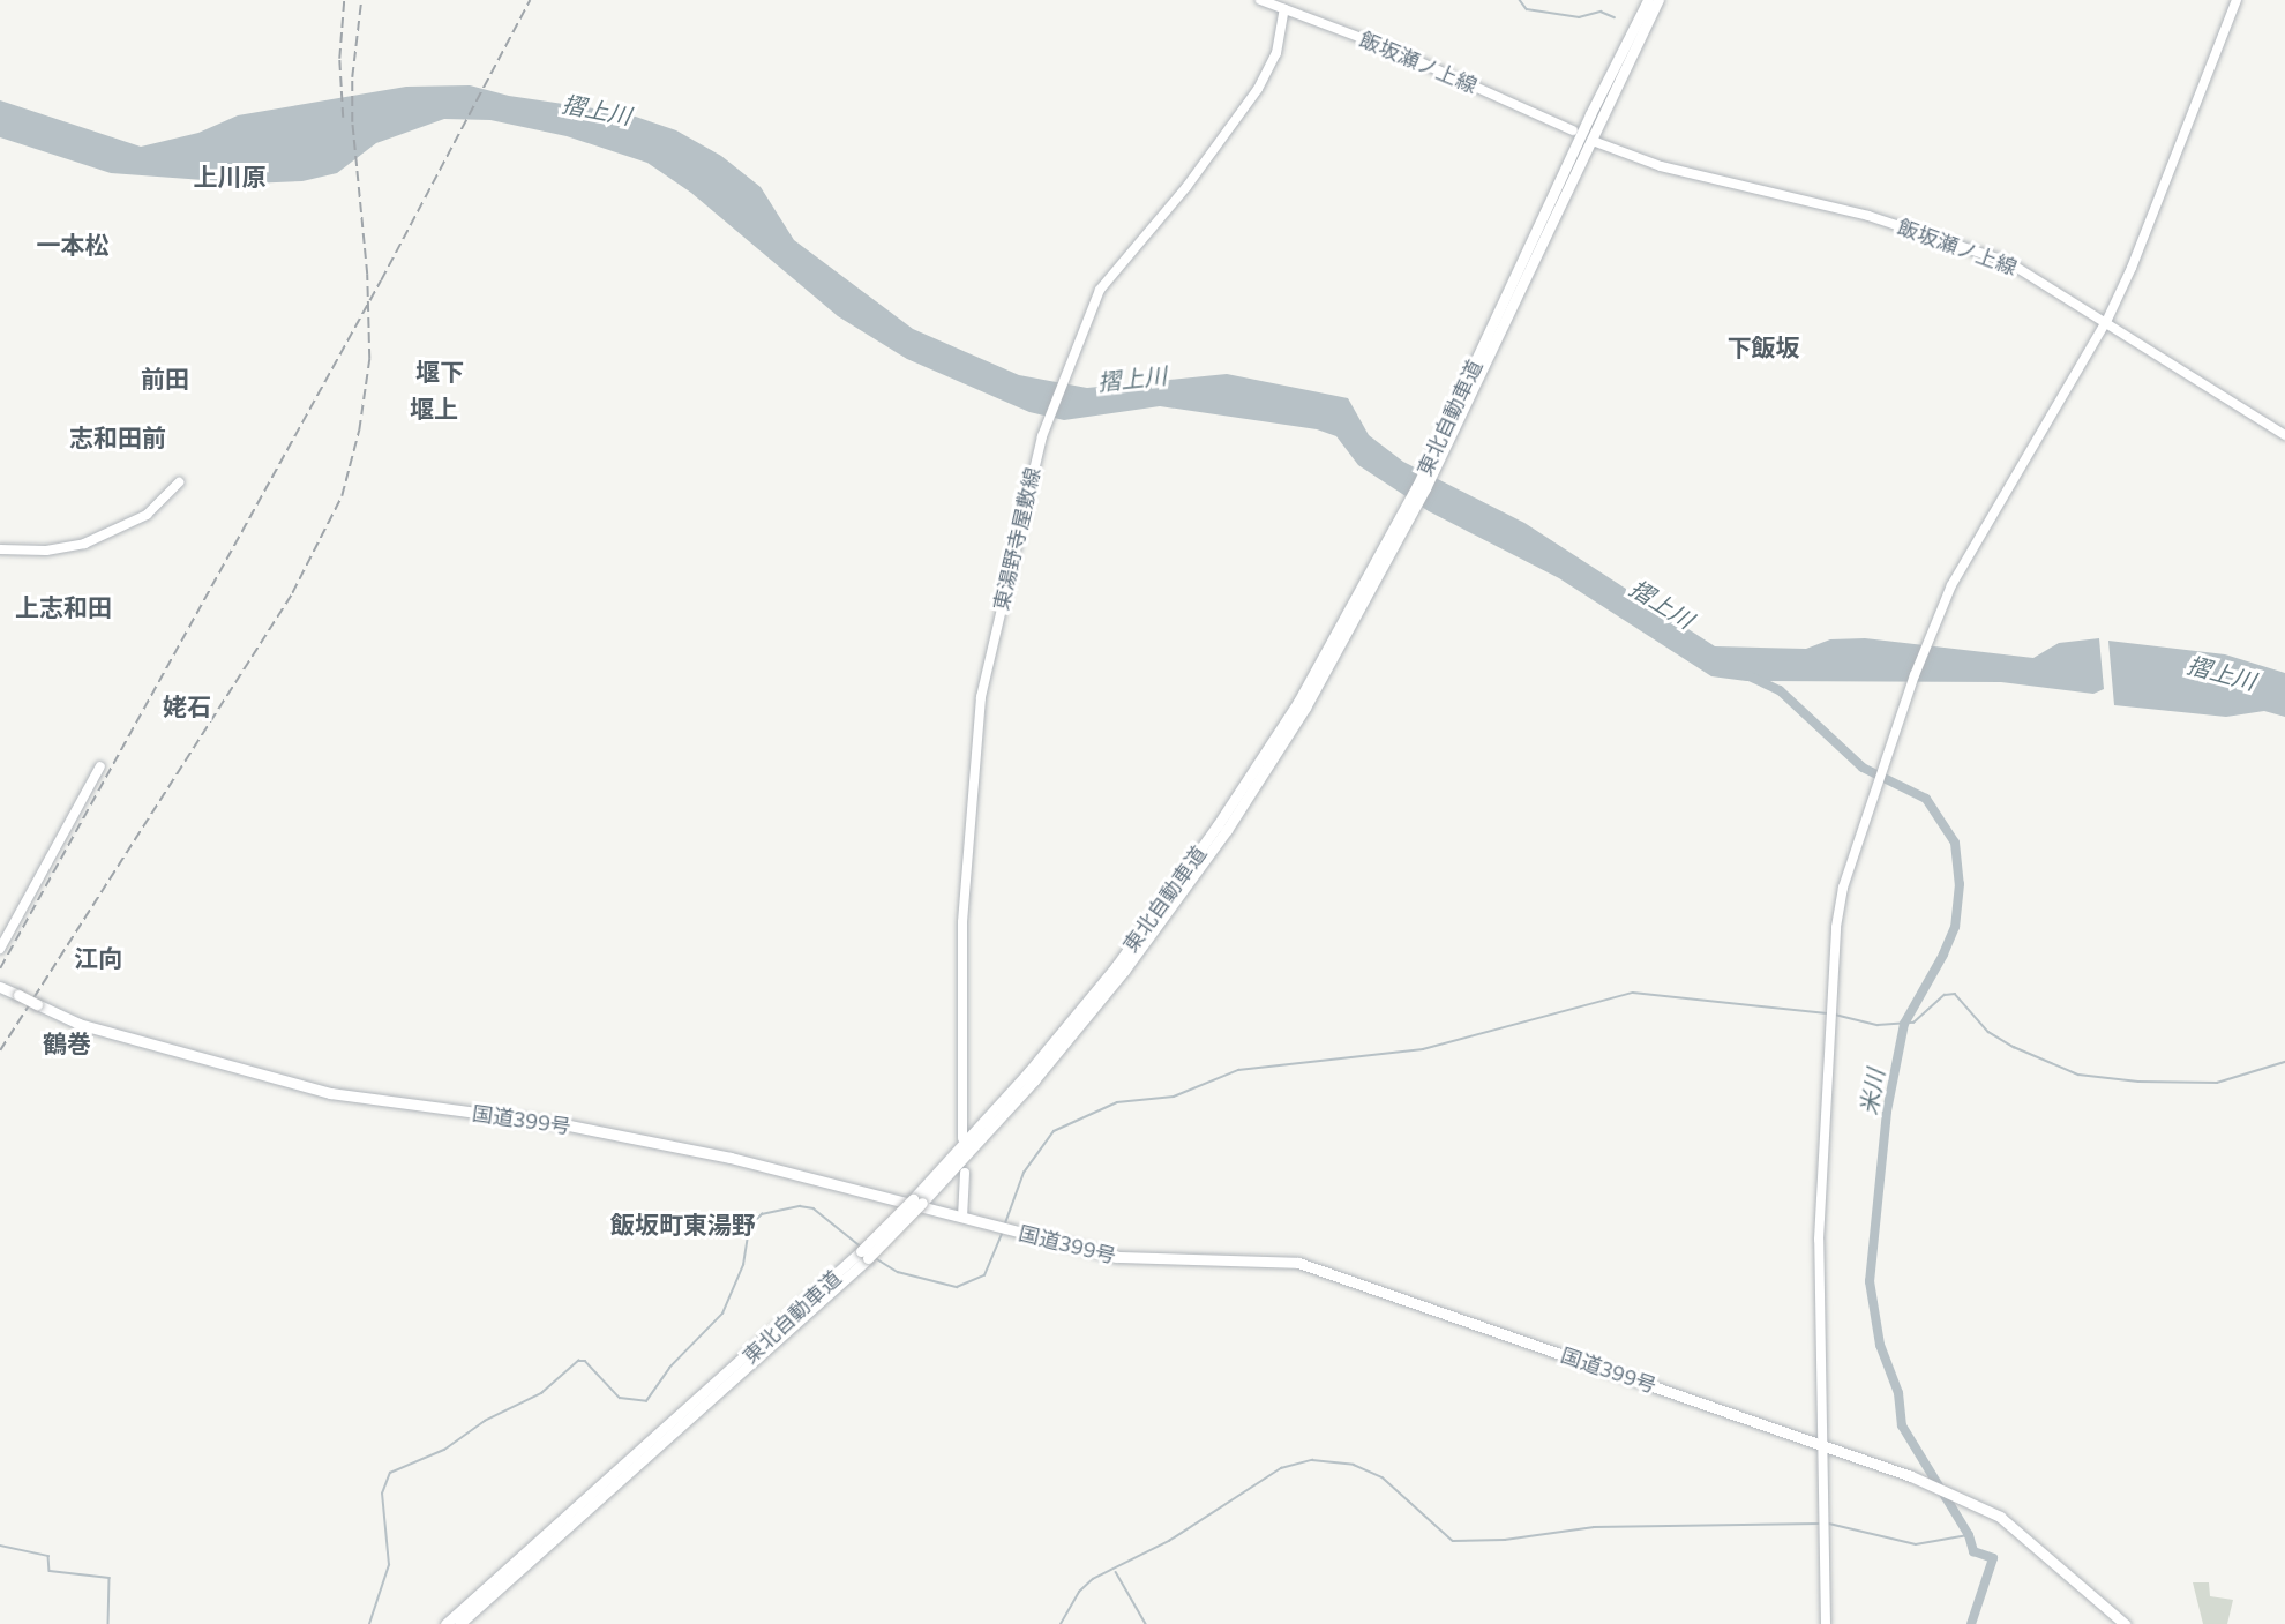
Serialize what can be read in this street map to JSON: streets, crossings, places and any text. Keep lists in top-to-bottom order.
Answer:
{
  "streets": {
    "highway": ["東北自動車道", "国道399号"],
    "main road": ["飯坂瀬ノ上線", "東湯野寺屋敷線"]
  },
  "crossings": [
    ["飯坂瀬ノ上線", "東湯野寺屋敷線"]
  ],
  "districts": [
    "上川原",
    "一本松",
    "下飯坂",
    "堰下",
    "前田",
    "堰上",
    "志和田前",
    "上志和田",
    "姥石",
    "江向",
    "鶴巻",
    "飯坂町東湯野"
  ],
  "water": ["摺上川", "米川"]
}
